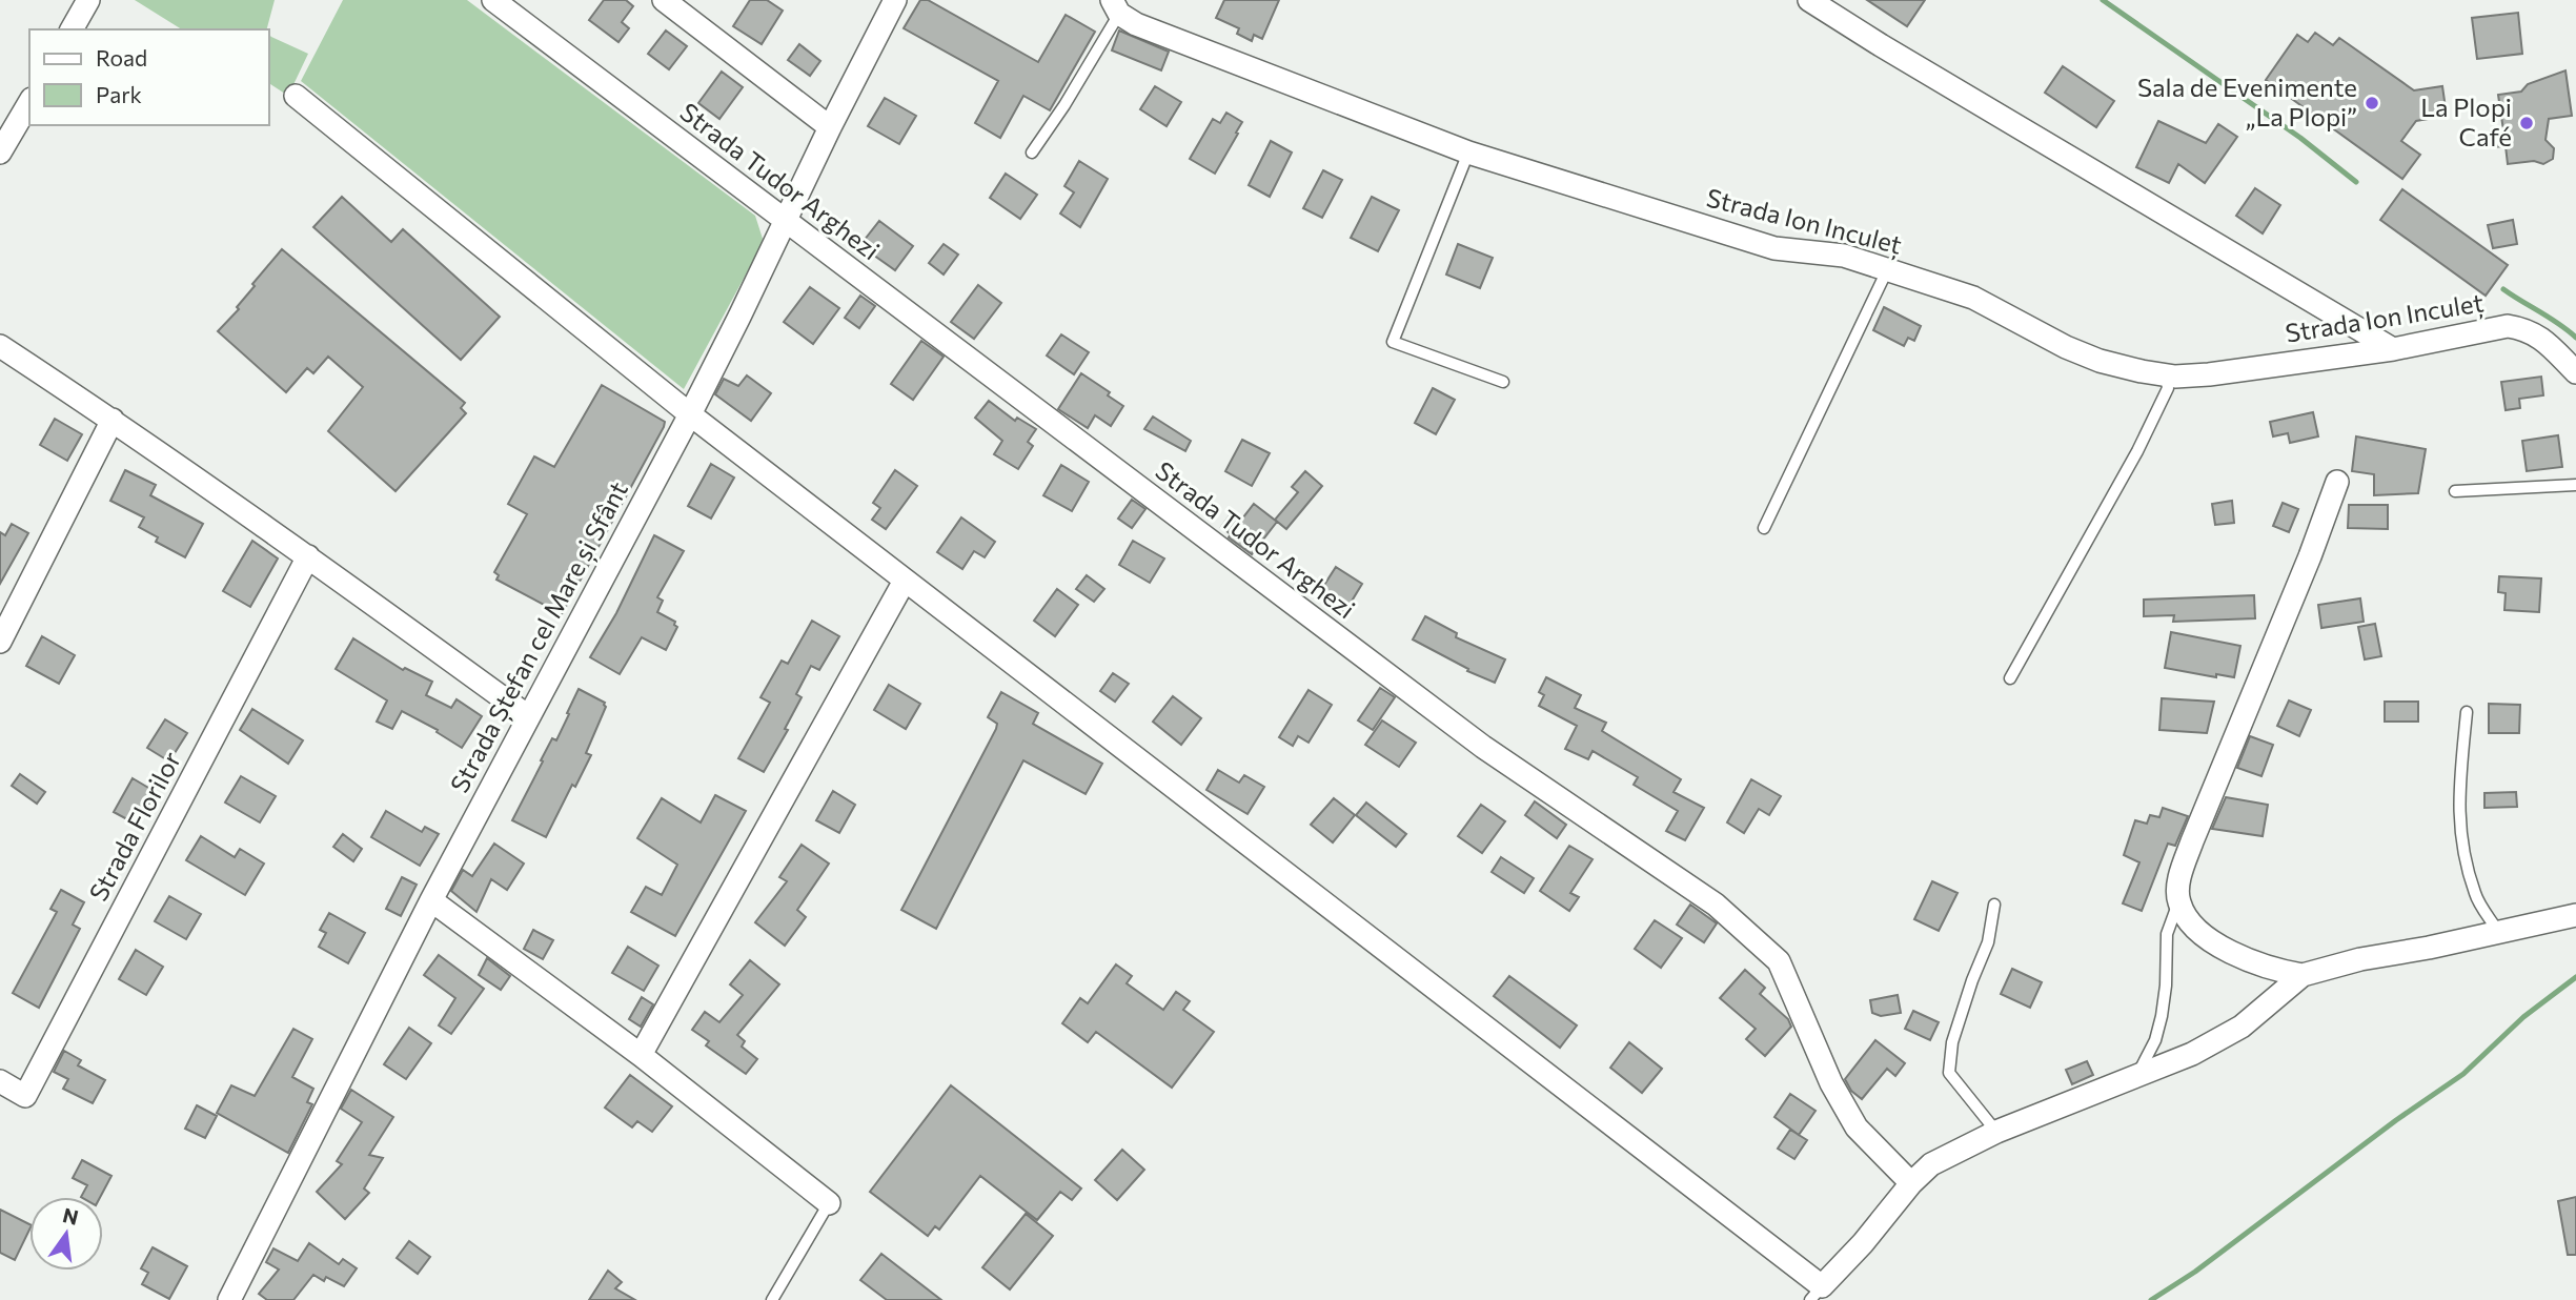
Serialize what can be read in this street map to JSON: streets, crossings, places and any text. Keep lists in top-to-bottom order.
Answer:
{
  "streets": {
    "street": [
      "Strada Tudor Arghezi",
      "Strada Ion Inculeț",
      "Strada Ștefan cel Mare și Sfânt",
      "Strada Florilor"
    ]
  },
  "crossings": [
    ["Strada Tudor Arghezi", "Strada Ștefan cel Mare și Sfânt"]
  ],
  "places": ["Sala de Evenimente „La Plopi”", "La Plopi Café"],
  "legend": ["Road", "Park"],
  "north": "top"
}
